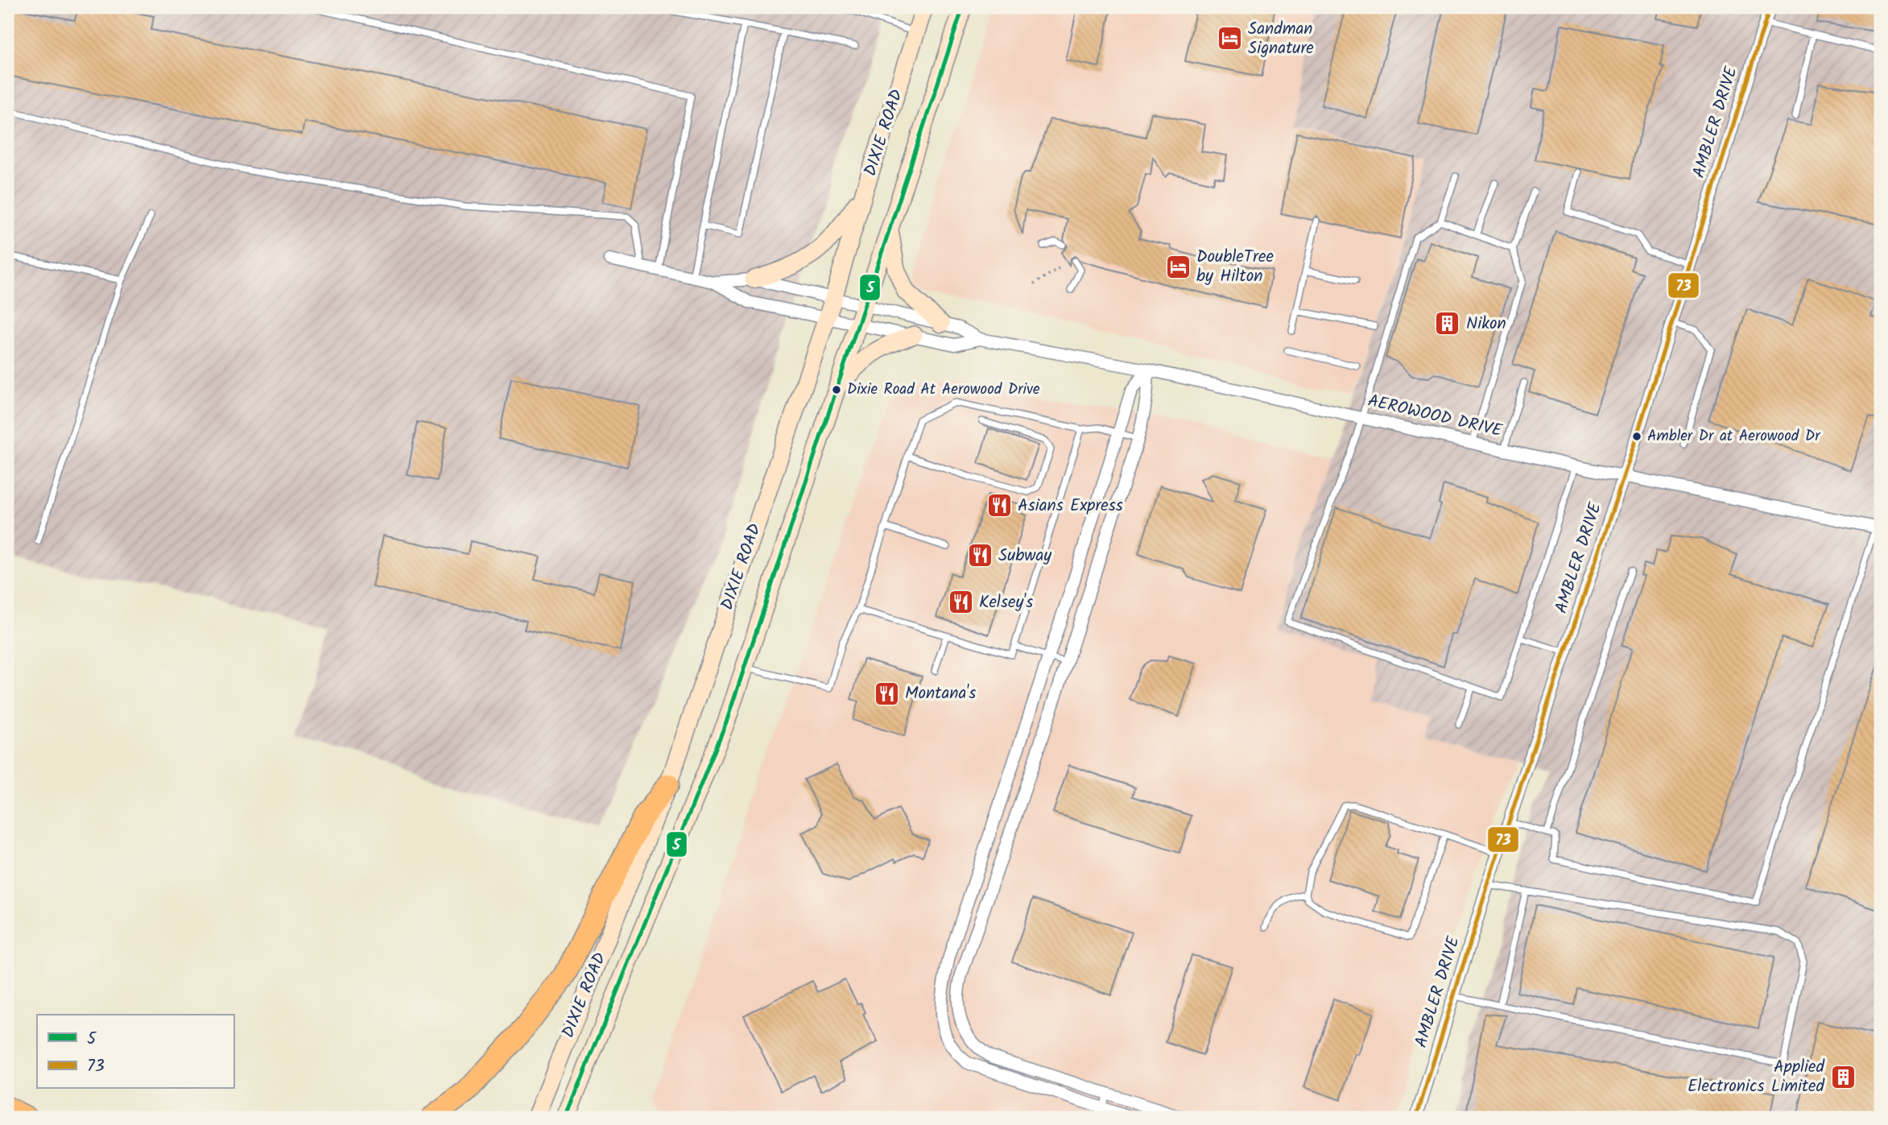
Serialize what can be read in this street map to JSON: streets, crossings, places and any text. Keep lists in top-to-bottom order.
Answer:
{
  "streets": {
    "main road": ["DIXIE ROAD"],
    "street": ["AMBLER DRIVE", "AEROWOOD DRIVE"]
  },
  "crossings": [
    ["AMBLER DRIVE", "AEROWOOD DRIVE"],
    ["DIXIE ROAD", "AEROWOOD DRIVE"]
  ],
  "places": {
    "hotel": ["Sandman Signature", "DoubleTree by Hilton"],
    "building": ["Nikon", "Applied Electronics Limited"],
    "other": ["Dixie Road At Aerowood Drive", "Ambler Dr at Aerowood Dr"],
    "restaurant": [
      "Asians Express",
      "Subway",
      "Kelsey's",
      "Montana's"
    ]
  },
  "lines": ["transit line 5", "transit line 73"],
  "legend": ["5", "73"]
}
